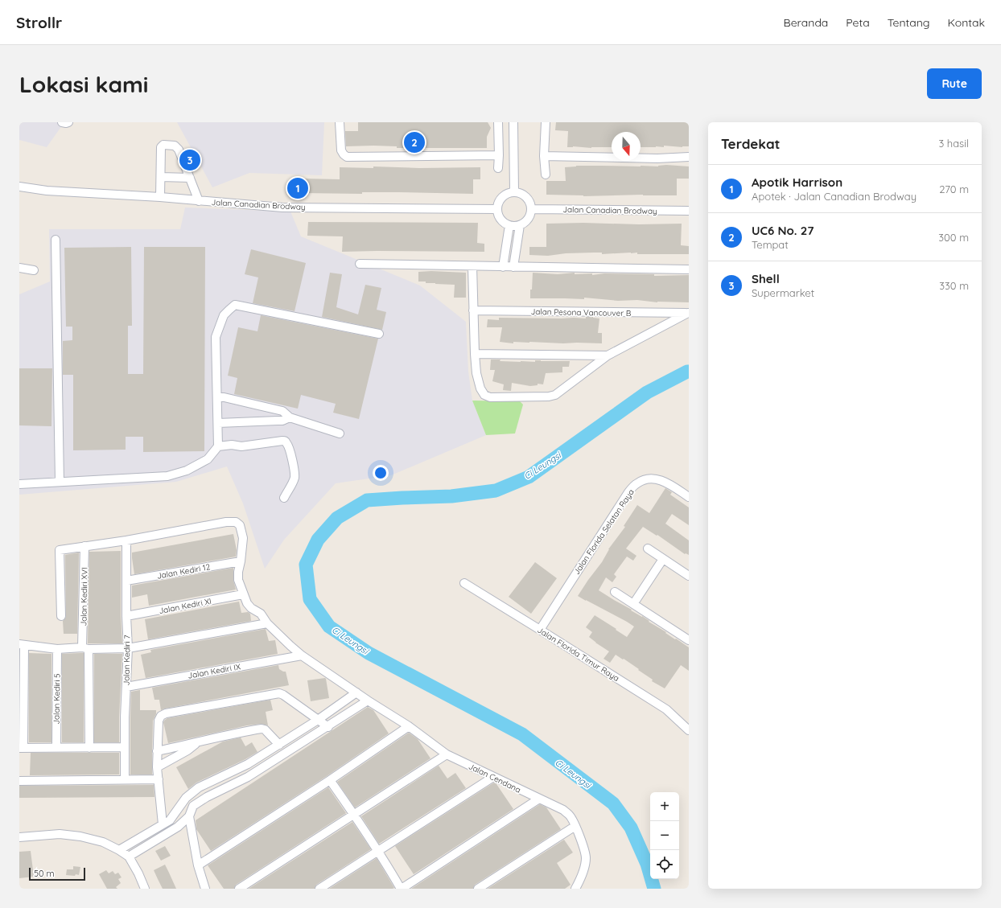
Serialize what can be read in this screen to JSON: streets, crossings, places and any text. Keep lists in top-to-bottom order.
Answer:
{
  "streets": {
    "street": [
      "Jalan Canadian Brodway",
      "Jalan Pesona Vancouver B",
      "Jalan Florida Selatan Raya",
      "Jalan Kediri 12",
      "Jalan Kediri XVI",
      "Jalan Kediri XI",
      "Jalan Florida Timur Raya",
      "Jalan Kediri 7",
      "Jalan Kediri IX",
      "Jalan Kediri 5",
      "Jalan Cendana"
    ]
  },
  "crossings": [
    ["Jalan Florida Selatan Raya", "Jalan Florida Timur Raya"],
    ["Jalan Kediri 12", "Jalan Kediri 7"],
    ["Jalan Kediri 12", "Jalan Cendana"],
    ["Jalan Kediri XI", "Jalan Kediri 7"],
    ["Jalan Kediri XI", "Jalan Cendana"],
    ["Jalan Kediri 7", "Jalan Kediri IX"],
    ["Jalan Kediri 7", "Jalan Cendana"],
    ["Jalan Kediri IX", "Jalan Cendana"]
  ],
  "water": ["Ci Leungsi"],
  "scale_bar": "50 m",
  "north": "bottom",
  "page": {
    "header": "Strollr",
    "nav": [
      "Beranda",
      "Peta",
      "Tentang",
      "Kontak"
    ],
    "buttons": "Rute",
    "title": "Lokasi kami",
    "heading": ["Terdekat", "3 hasil"],
    "pins": ["2", "3", "1"],
    "list": [
      {
        "mark": "1",
        "name": "Apotik Harrison",
        "note": "Apotek · Jalan Canadian Brodway",
        "value": "270 m"
      },
      {
        "mark": "2",
        "name": "UC6 No. 27",
        "note": "Tempat",
        "value": "300 m"
      },
      {
        "mark": "3",
        "name": "Shell",
        "note": "Supermarket",
        "value": "330 m"
      }
    ],
    "map_buttons": ["+", "−"],
    "scale": "50 m"
  }
}
